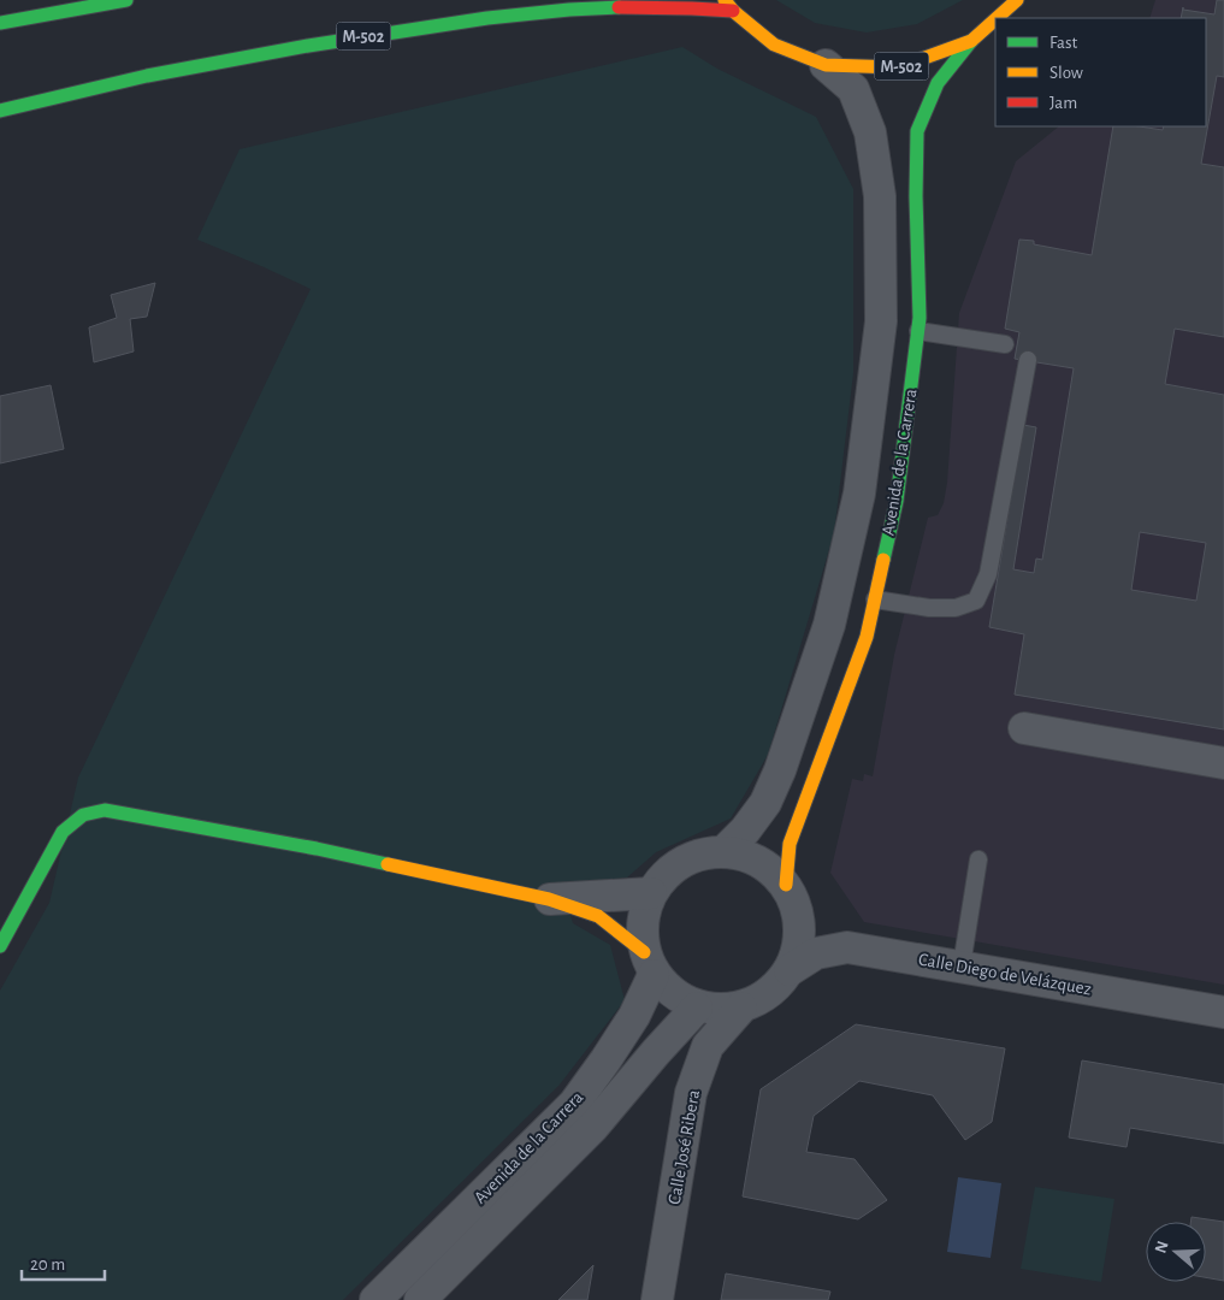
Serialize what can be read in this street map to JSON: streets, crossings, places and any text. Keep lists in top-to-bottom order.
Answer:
{
  "streets": {
    "main road": ["M-502", "Avenida de la Carrera"],
    "street": ["Calle Diego de Velázquez", "Calle José Ribera"]
  },
  "crossings": [
    ["M-502", "Avenida de la Carrera"],
    ["Avenida de la Carrera", "Calle Diego de Velázquez"],
    ["Avenida de la Carrera", "Calle José Ribera"],
    ["Calle Diego de Velázquez", "Calle José Ribera"]
  ],
  "legend": ["Fast", "Slow", "Jam"],
  "scale_bar": "20 m",
  "north": "left"
}
